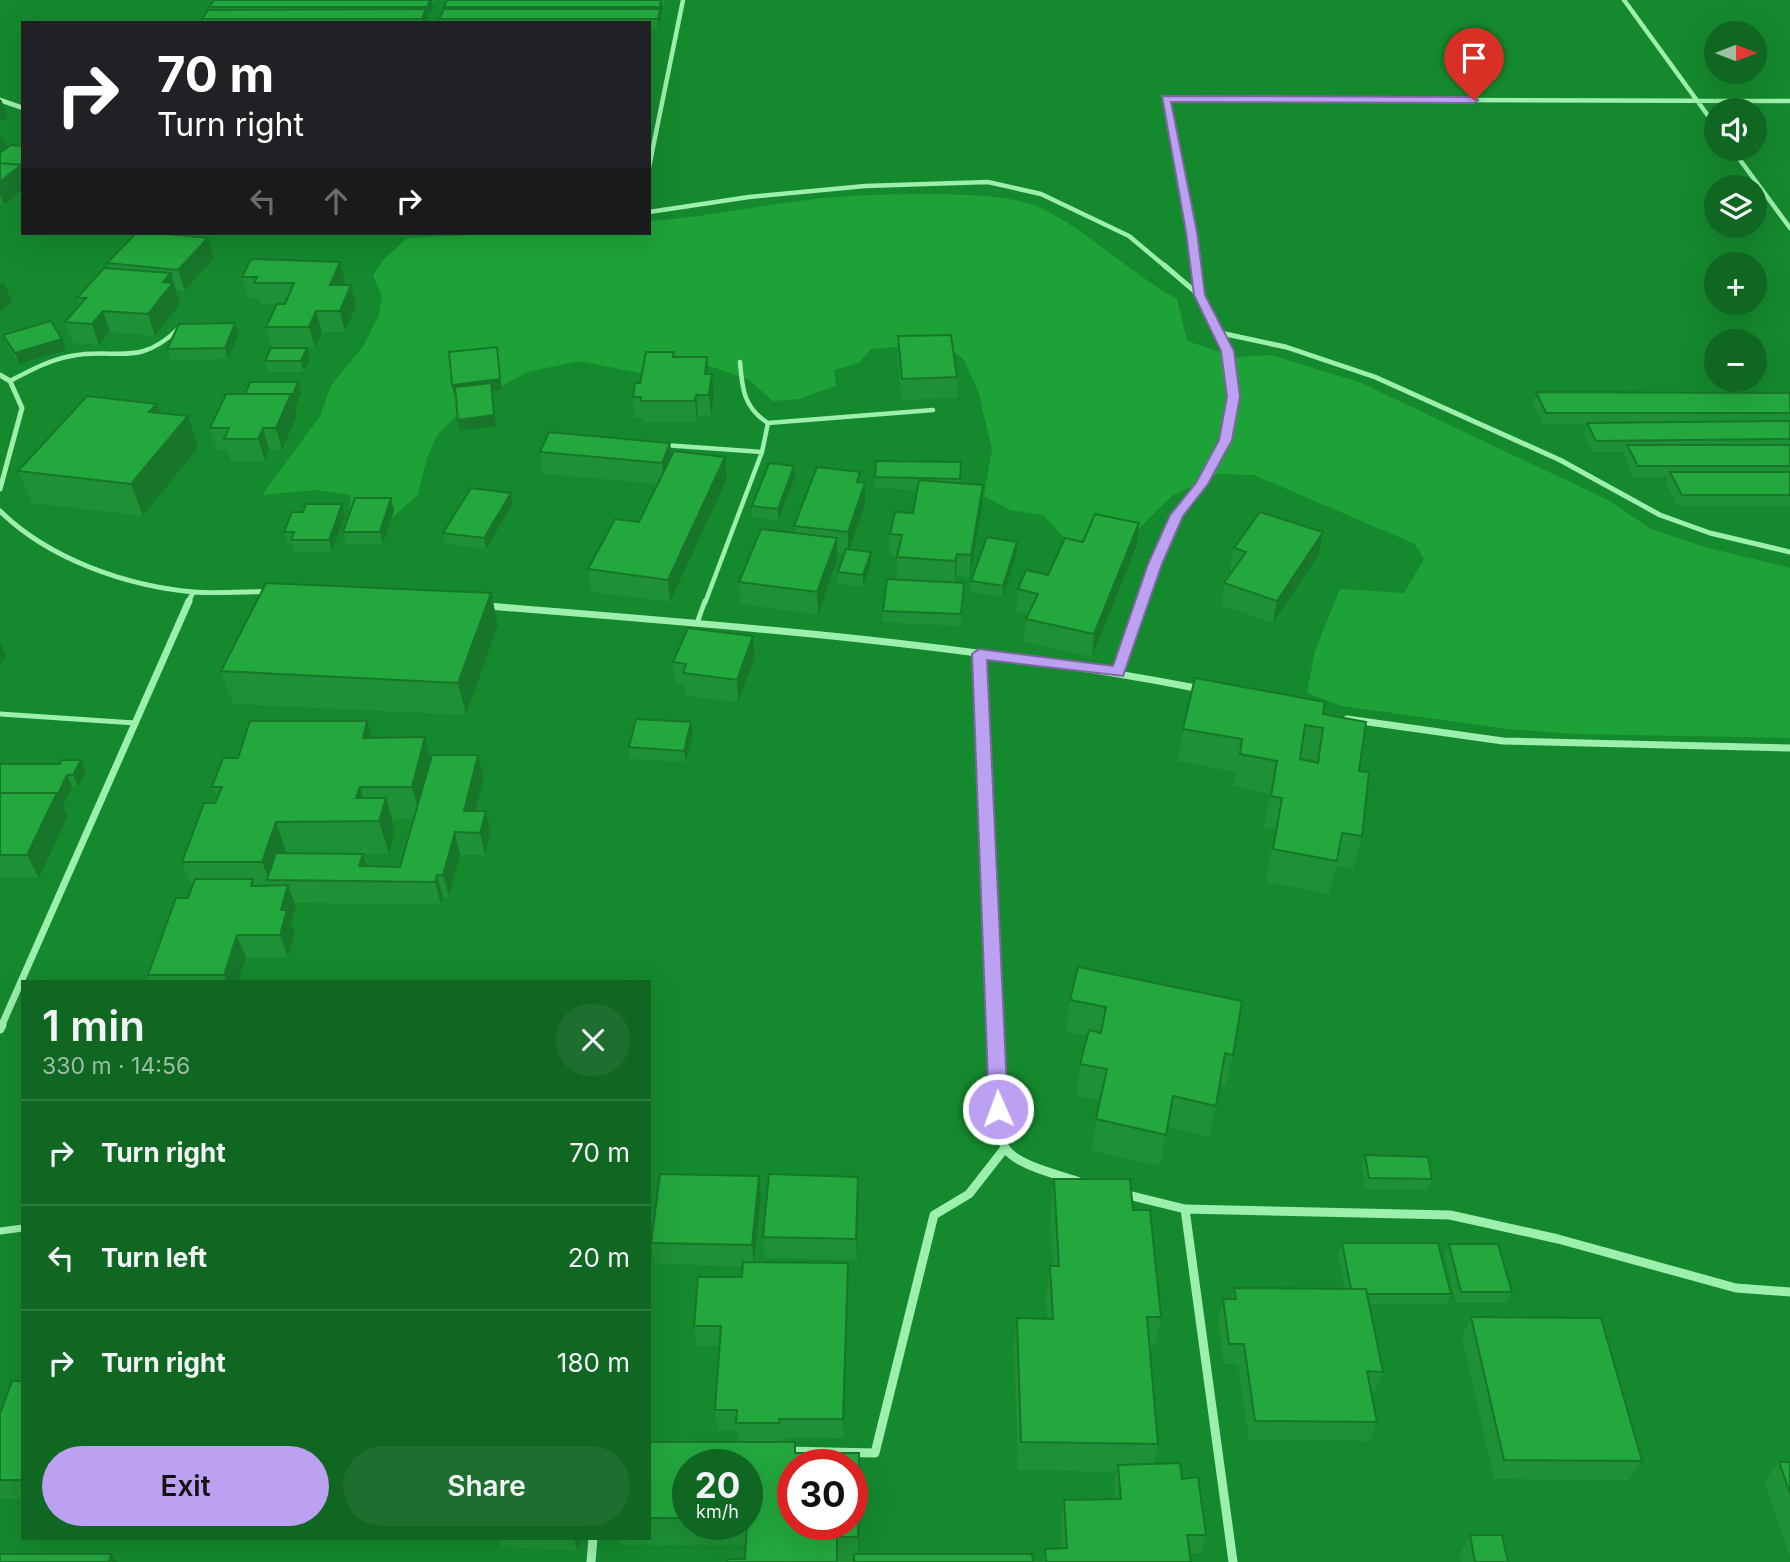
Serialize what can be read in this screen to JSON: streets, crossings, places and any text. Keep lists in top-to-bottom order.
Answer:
{
  "north": "right",
  "page": {
    "map_buttons": ["+", "−"],
    "turn": ["70 m", "Turn right"],
    "heading": ["1 min", "330 m · 14:56"],
    "list": [
      {
        "name": "Turn right",
        "value": "70 m"
      },
      {
        "name": "Turn left",
        "value": "20 m"
      },
      {
        "name": "Turn right",
        "value": "180 m"
      }
    ],
    "buttons": ["Exit", "Share"],
    "speed": "20 km/h",
    "limit": "30"
  }
}
